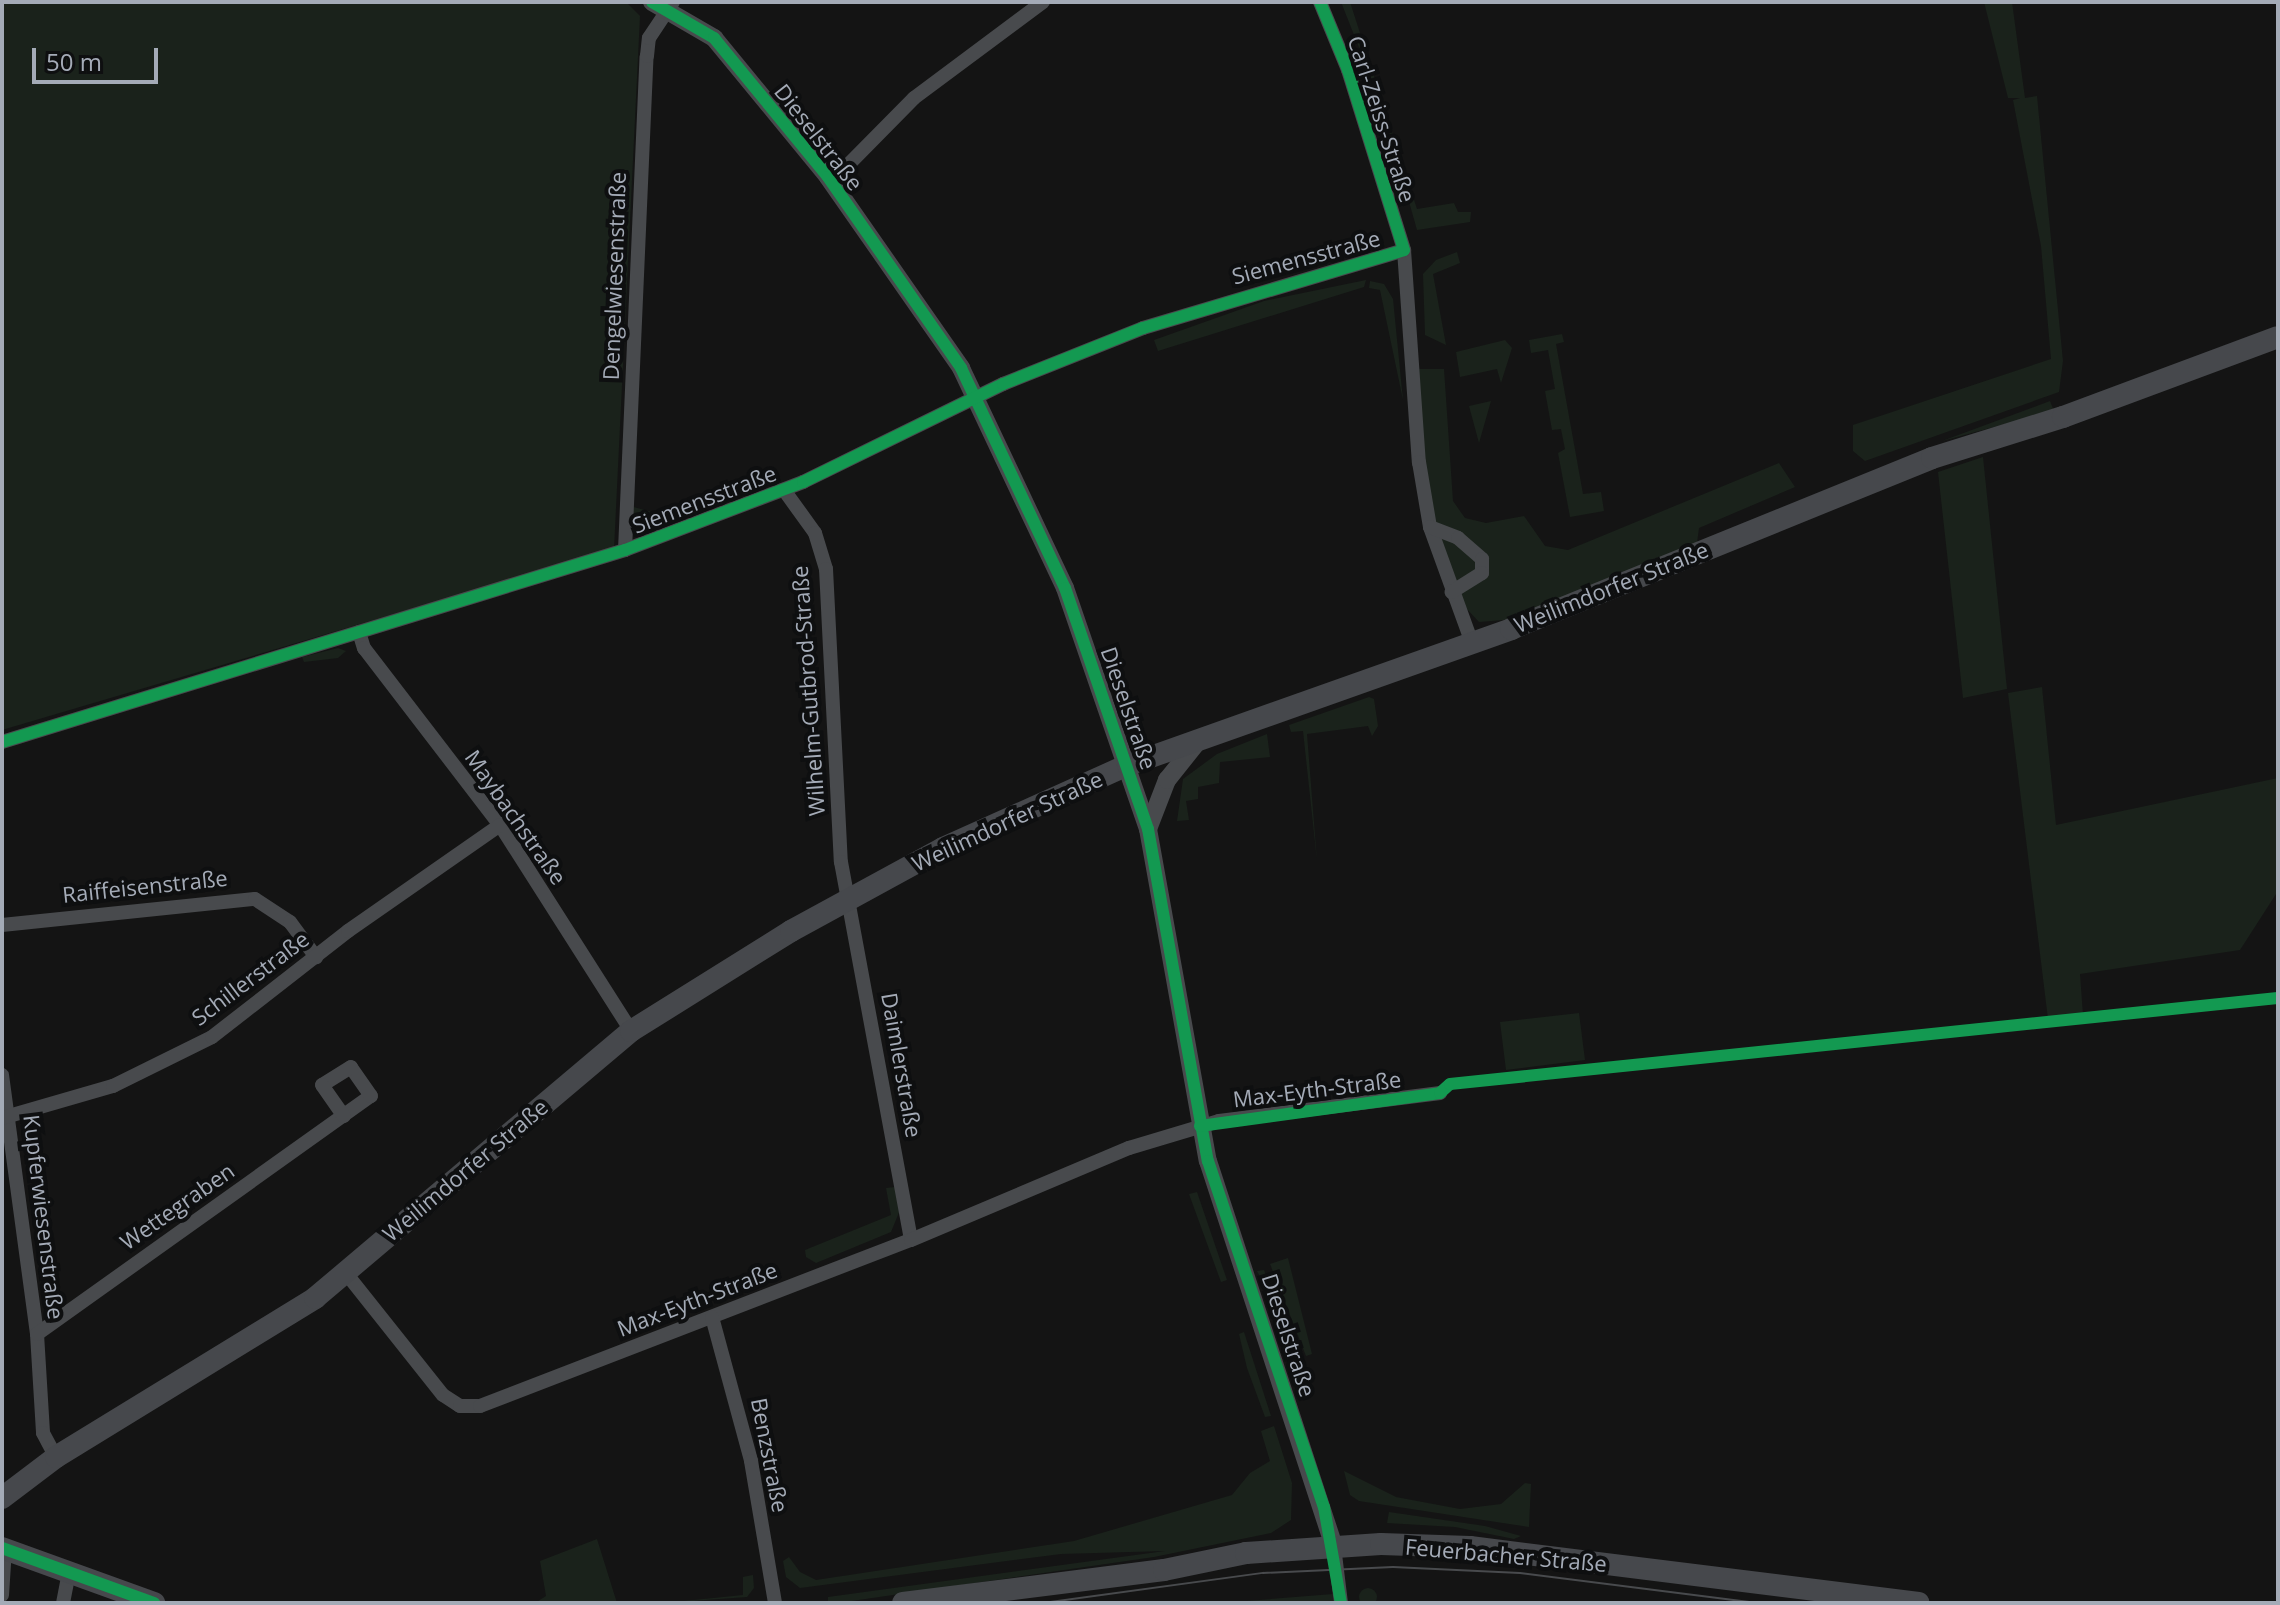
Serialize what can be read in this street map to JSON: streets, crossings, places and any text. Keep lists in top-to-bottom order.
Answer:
{
  "streets": {
    "main road": ["Weilimdorfer Straße", "Feuerbacher Straße"],
    "street": [
      "Carl-Zeiss-Straße",
      "Dieselstraße",
      "Siemensstraße",
      "Dengelwiesenstraße",
      "Wilhelm-Gutbrod-Straße",
      "Maybachstraße",
      "Raiffeisenstraße",
      "Schillerstraße",
      "Daimlerstraße",
      "Max-Eyth-Straße",
      "Wettegraben",
      "Kupferwiesenstraße",
      "Benzstraße"
    ]
  },
  "crossings": [
    ["Carl-Zeiss-Straße", "Siemensstraße"],
    ["Dieselstraße", "Siemensstraße"],
    ["Dieselstraße", "Dengelwiesenstraße"],
    ["Dieselstraße", "Weilimdorfer Straße"],
    ["Dieselstraße", "Max-Eyth-Straße"],
    ["Dieselstraße", "Feuerbacher Straße"],
    ["Siemensstraße", "Dengelwiesenstraße"],
    ["Siemensstraße", "Weilimdorfer Straße"],
    ["Siemensstraße", "Wilhelm-Gutbrod-Straße"],
    ["Siemensstraße", "Maybachstraße"],
    ["Weilimdorfer Straße", "Wilhelm-Gutbrod-Straße"],
    ["Weilimdorfer Straße", "Maybachstraße"],
    ["Weilimdorfer Straße", "Daimlerstraße"],
    ["Weilimdorfer Straße", "Max-Eyth-Straße"],
    ["Weilimdorfer Straße", "Kupferwiesenstraße"],
    ["Wilhelm-Gutbrod-Straße", "Daimlerstraße"],
    ["Maybachstraße", "Schillerstraße"],
    ["Raiffeisenstraße", "Schillerstraße"],
    ["Schillerstraße", "Kupferwiesenstraße"],
    ["Daimlerstraße", "Max-Eyth-Straße"],
    ["Max-Eyth-Straße", "Benzstraße"],
    ["Wettegraben", "Kupferwiesenstraße"]
  ],
  "scale_bar": "50 m"
}
